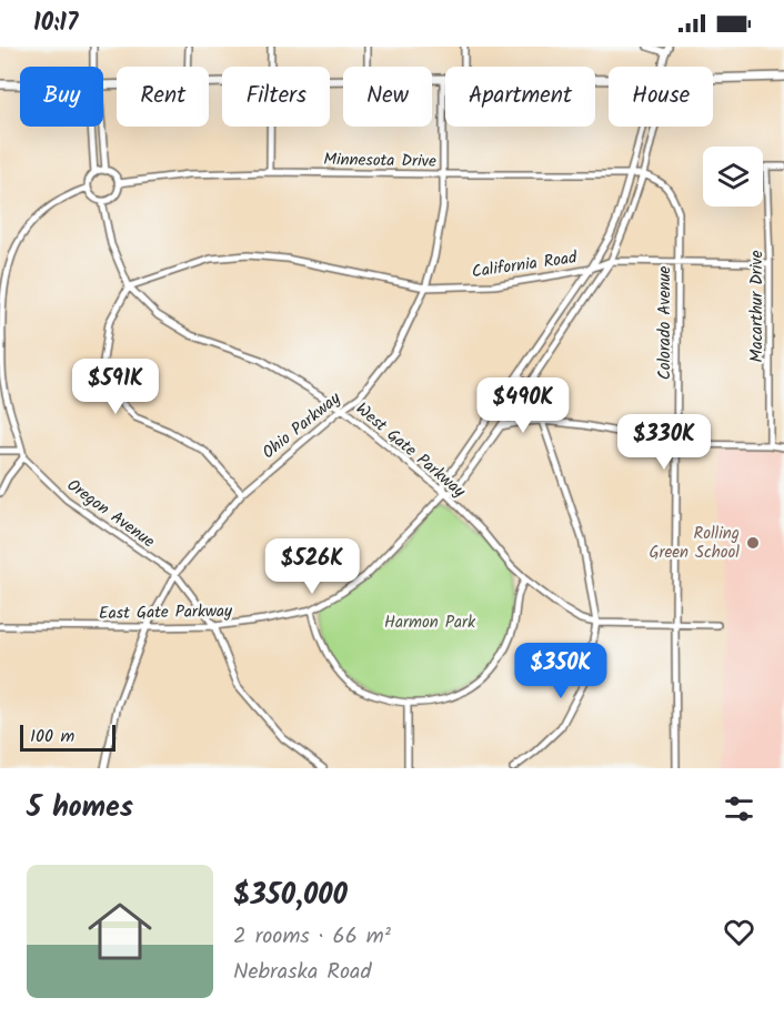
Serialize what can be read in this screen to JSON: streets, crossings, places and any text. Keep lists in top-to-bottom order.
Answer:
{
  "streets": {
    "street": [
      "Minnesota Drive",
      "California Road",
      "Macarthur Drive",
      "Colorado Avenue",
      "Ohio Parkway",
      "West Gate Parkway",
      "Oregon Avenue",
      "East Gate Parkway"
    ]
  },
  "crossings": [
    ["Minnesota Drive", "Colorado Avenue"],
    ["Minnesota Drive", "Ohio Parkway"],
    ["Minnesota Drive", "West Gate Parkway"],
    ["Minnesota Drive", "Oregon Avenue"],
    ["Minnesota Drive", "East Gate Parkway"],
    ["California Road", "Macarthur Drive"],
    ["California Road", "Colorado Avenue"],
    ["California Road", "Ohio Parkway"],
    ["California Road", "West Gate Parkway"],
    ["California Road", "East Gate Parkway"],
    ["Colorado Avenue", "West Gate Parkway"],
    ["Colorado Avenue", "East Gate Parkway"],
    ["Ohio Parkway", "West Gate Parkway"],
    ["Ohio Parkway", "Oregon Avenue"],
    ["Ohio Parkway", "East Gate Parkway"],
    ["West Gate Parkway", "Oregon Avenue"],
    ["West Gate Parkway", "East Gate Parkway"],
    ["Oregon Avenue", "East Gate Parkway"]
  ],
  "parks": ["Harmon Park"],
  "places": ["Rolling Green School"],
  "scale_bar": "100 m",
  "page": {
    "status": "10:17",
    "chip": [
      "Buy",
      "Rent",
      "Filters",
      "New",
      "Apartment",
      "House"
    ],
    "price": [
      "$591K",
      "$490K",
      "$330K",
      "$526K",
      "$350K"
    ],
    "scale": "100 m",
    "heading": "5 homes",
    "list": [
      {
        "name": "$350,000",
        "note": "2 rooms · 66 m² · Nebraska Road"
      }
    ]
  }
}
